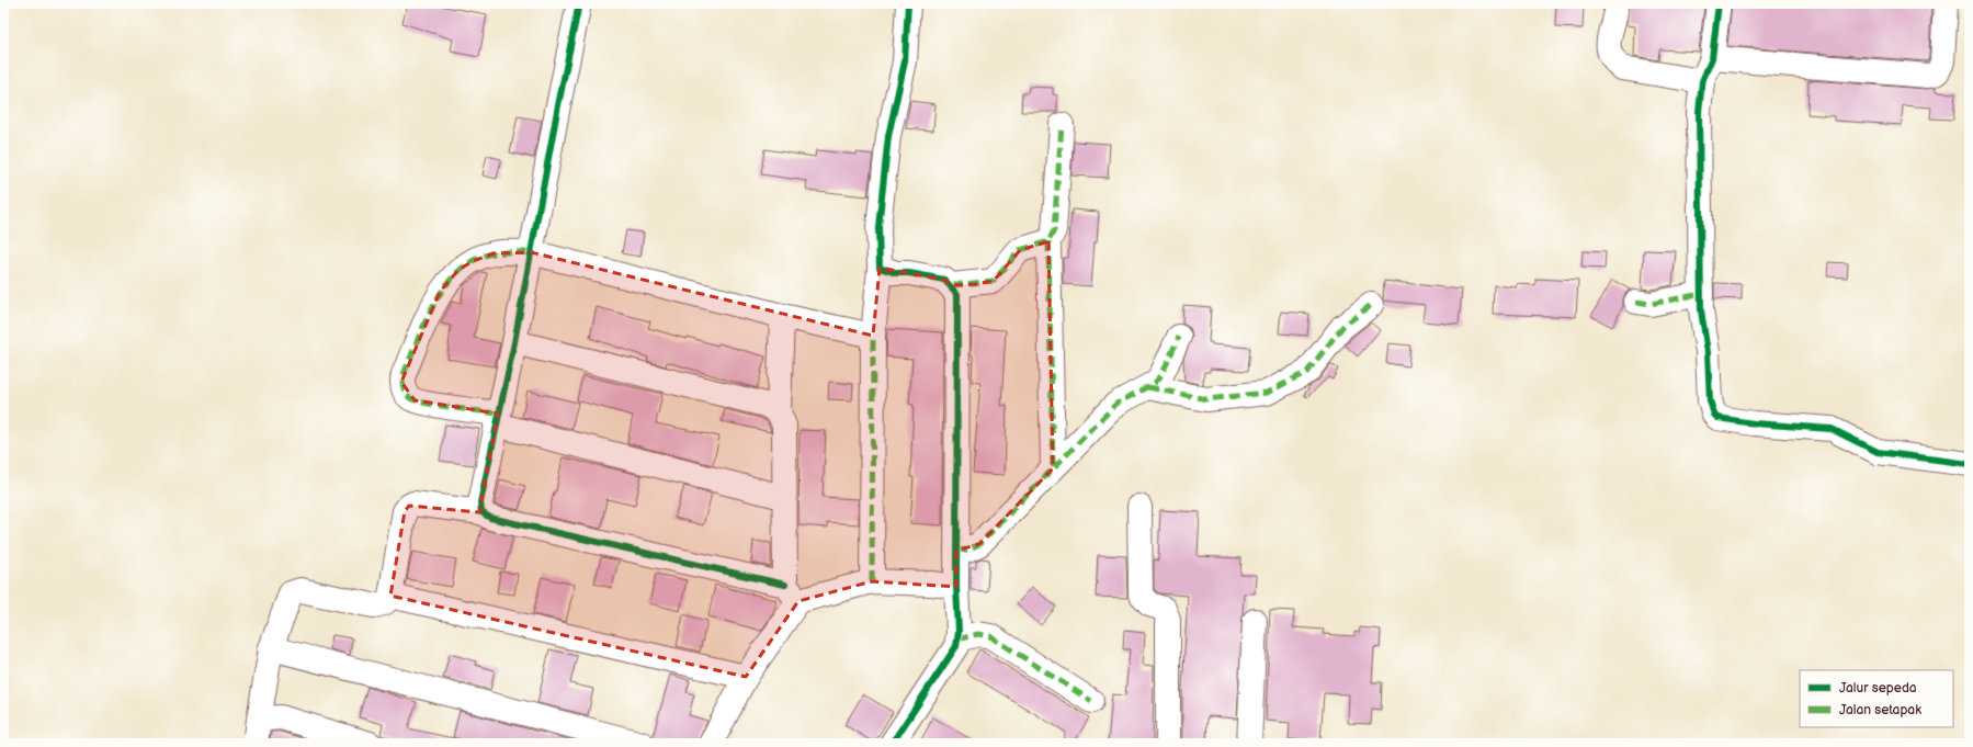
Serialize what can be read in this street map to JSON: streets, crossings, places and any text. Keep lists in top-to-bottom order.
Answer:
{
  "legend": ["Jalur sepeda", "Jalan setapak"]
}
